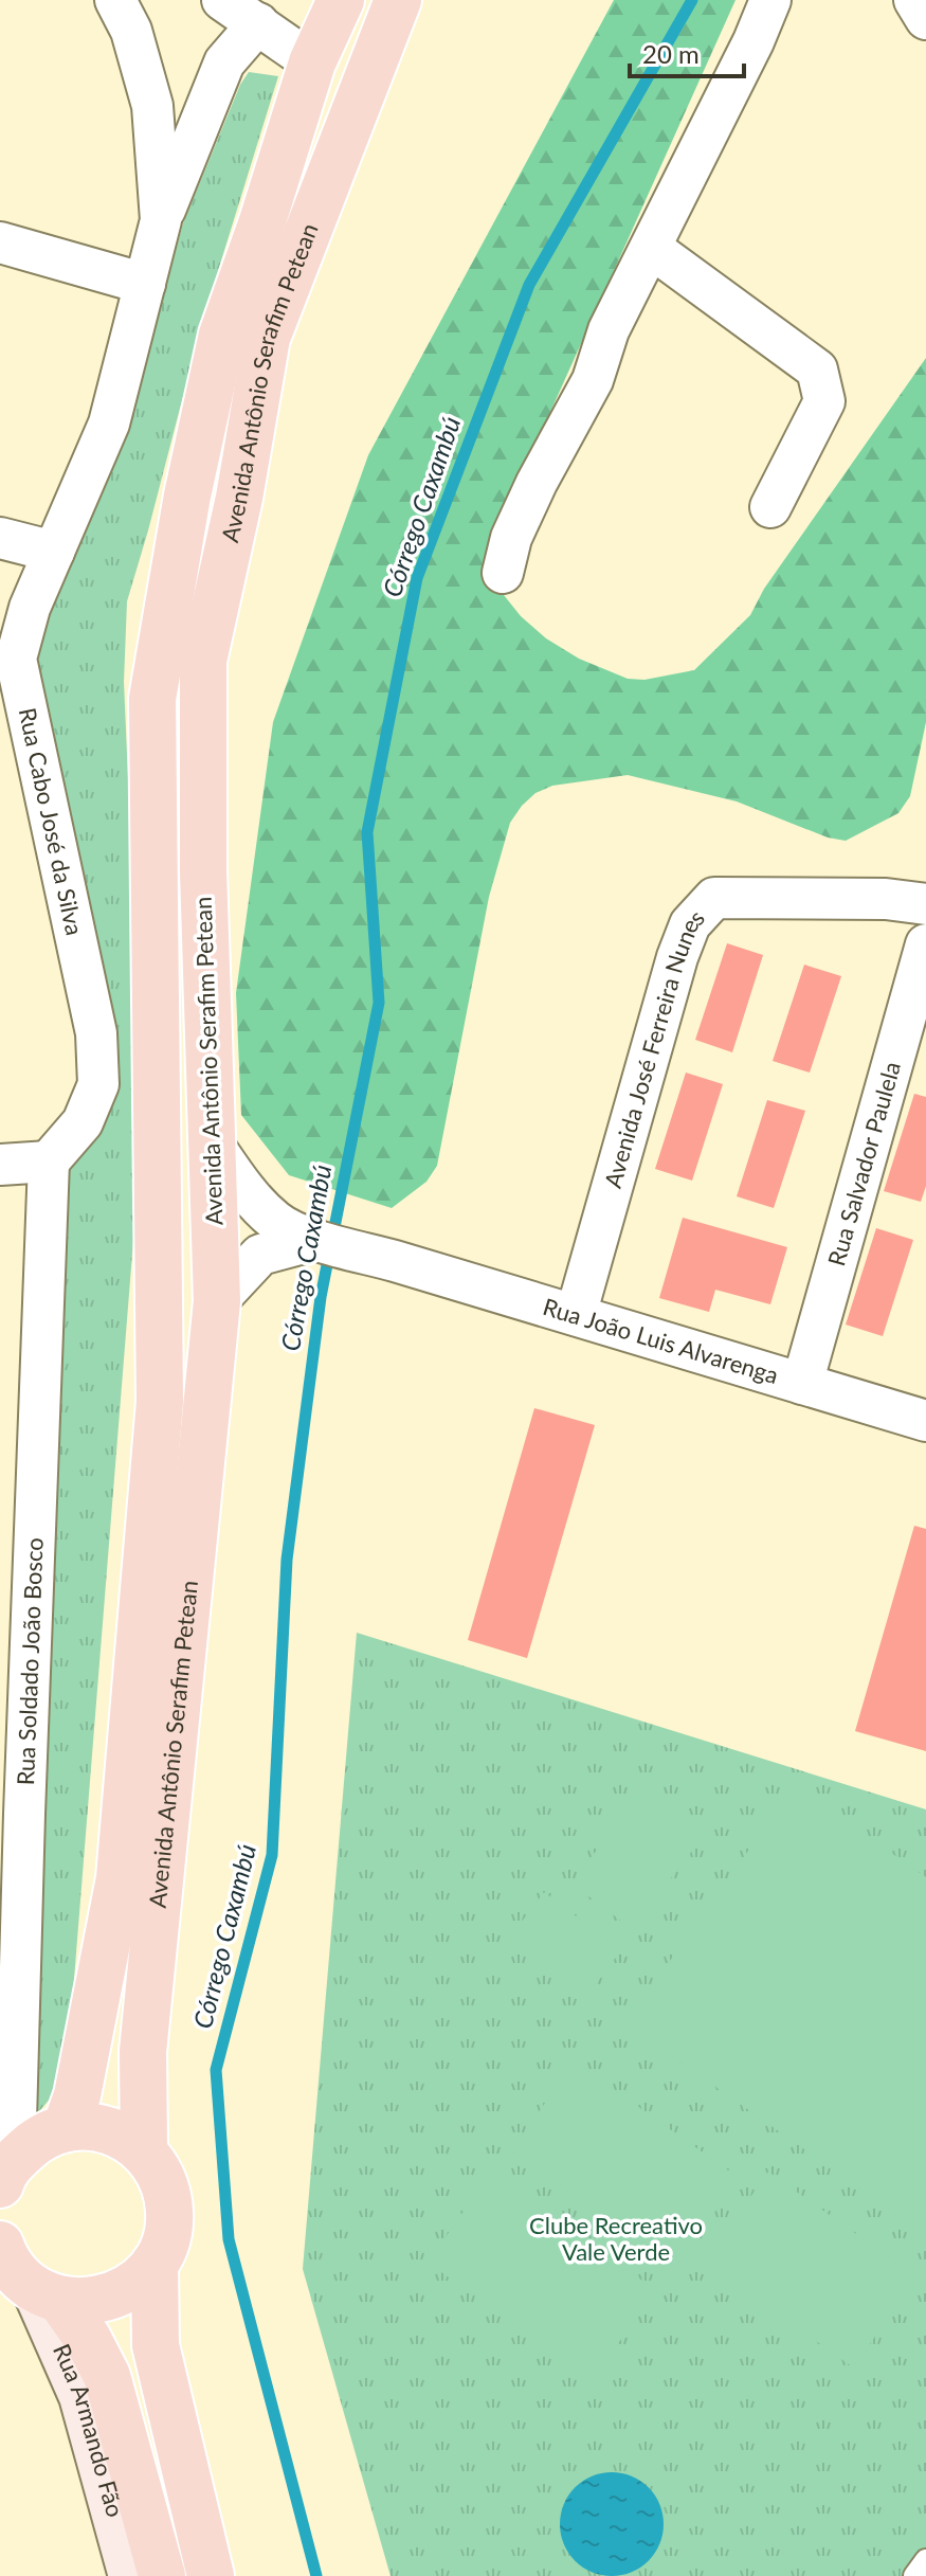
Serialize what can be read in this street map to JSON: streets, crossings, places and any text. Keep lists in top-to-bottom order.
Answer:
{
  "streets": {
    "main road": ["Avenida Antônio Serafim Petean", "Rua Armando Fão"],
    "street": [
      "Rua Cabo José da Silva",
      "Avenida José Ferreira Nunes",
      "Rua Salvador Paulela",
      "Rua João Luis Alvarenga",
      "Rua Soldado João Bosco"
    ]
  },
  "crossings": [
    ["Avenida Antônio Serafim Petean", "Rua João Luis Alvarenga"],
    ["Rua Cabo José da Silva", "Rua Soldado João Bosco"],
    ["Avenida José Ferreira Nunes", "Rua João Luis Alvarenga"],
    ["Rua Salvador Paulela", "Rua João Luis Alvarenga"]
  ],
  "water": ["Córrego Caxambú"],
  "parks": ["Clube Recreativo Vale Verde"],
  "scale_bar": "20 m"
}
